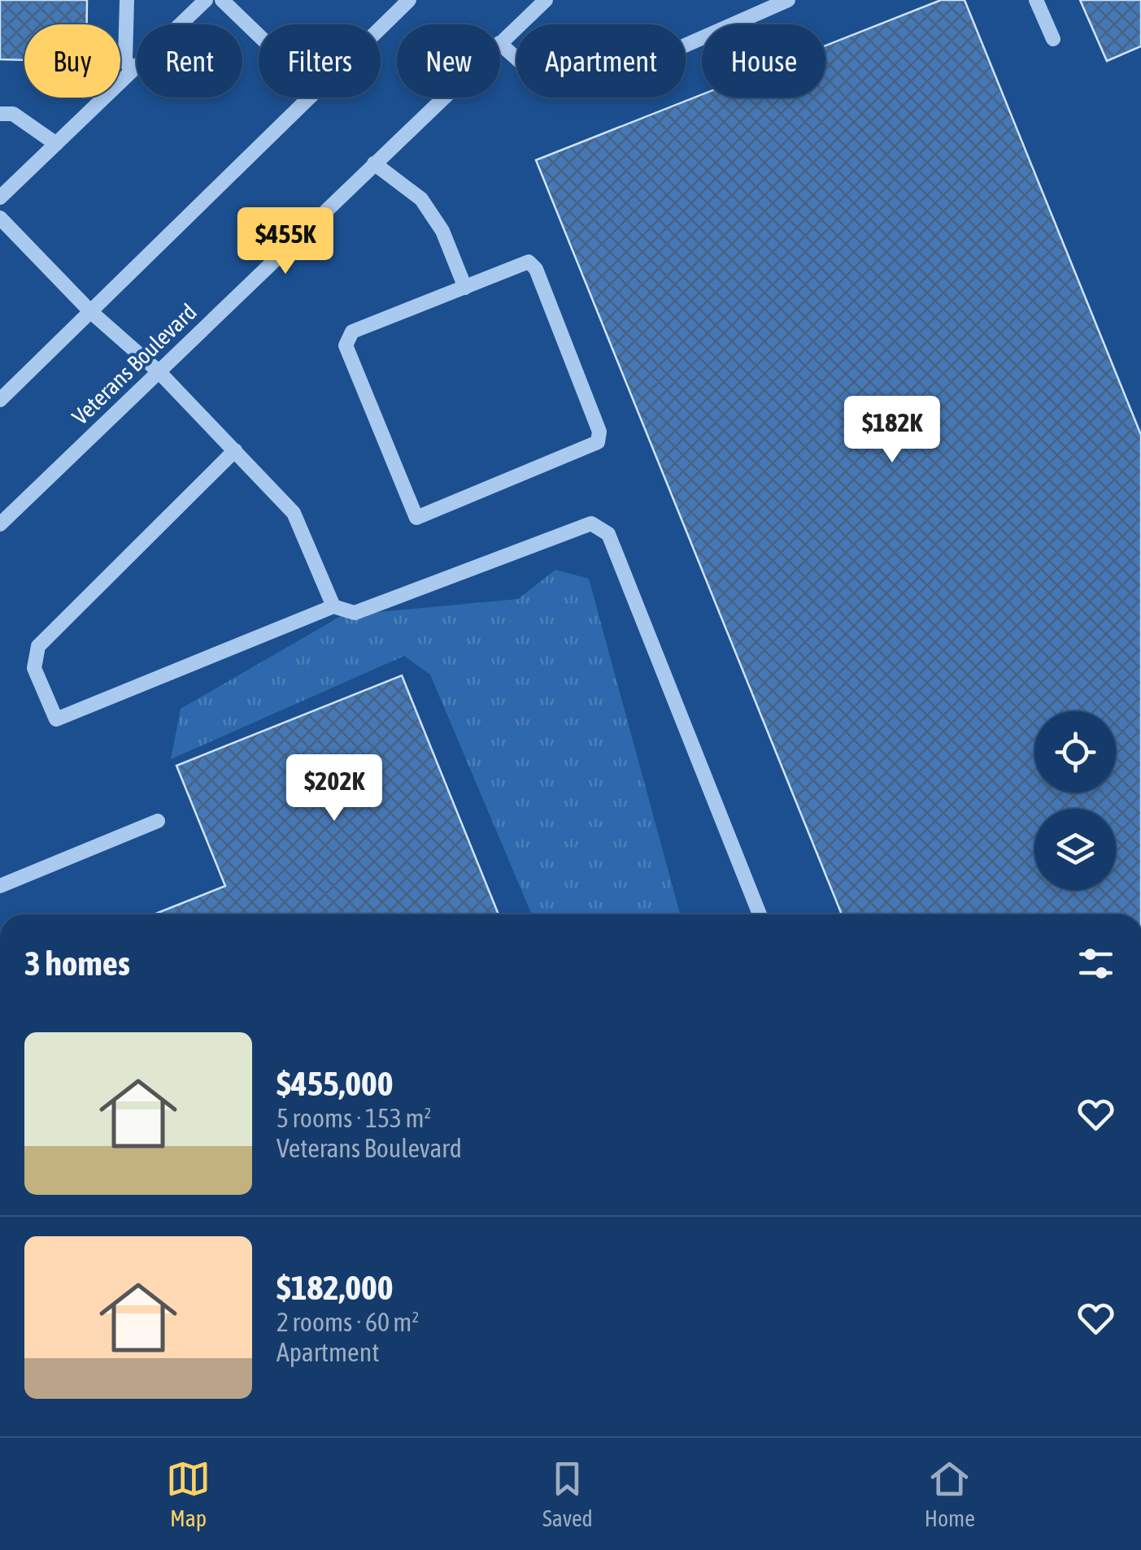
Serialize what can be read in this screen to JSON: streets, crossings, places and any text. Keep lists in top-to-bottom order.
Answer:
{
  "streets": {
    "street": ["Veterans Boulevard"]
  },
  "page": {
    "chip": [
      "Buy",
      "Rent",
      "Filters",
      "New",
      "Apartment",
      "House"
    ],
    "price": ["$455K", "$182K", "$202K"],
    "heading": "3 homes",
    "list": [
      {
        "name": "$455,000",
        "note": "5 rooms · 153 m² · Veterans Boulevard"
      },
      {
        "name": "$182,000",
        "note": "2 rooms · 60 m² · Apartment"
      }
    ],
    "tabs": ["Map", "Saved", "Home"]
  }
}
